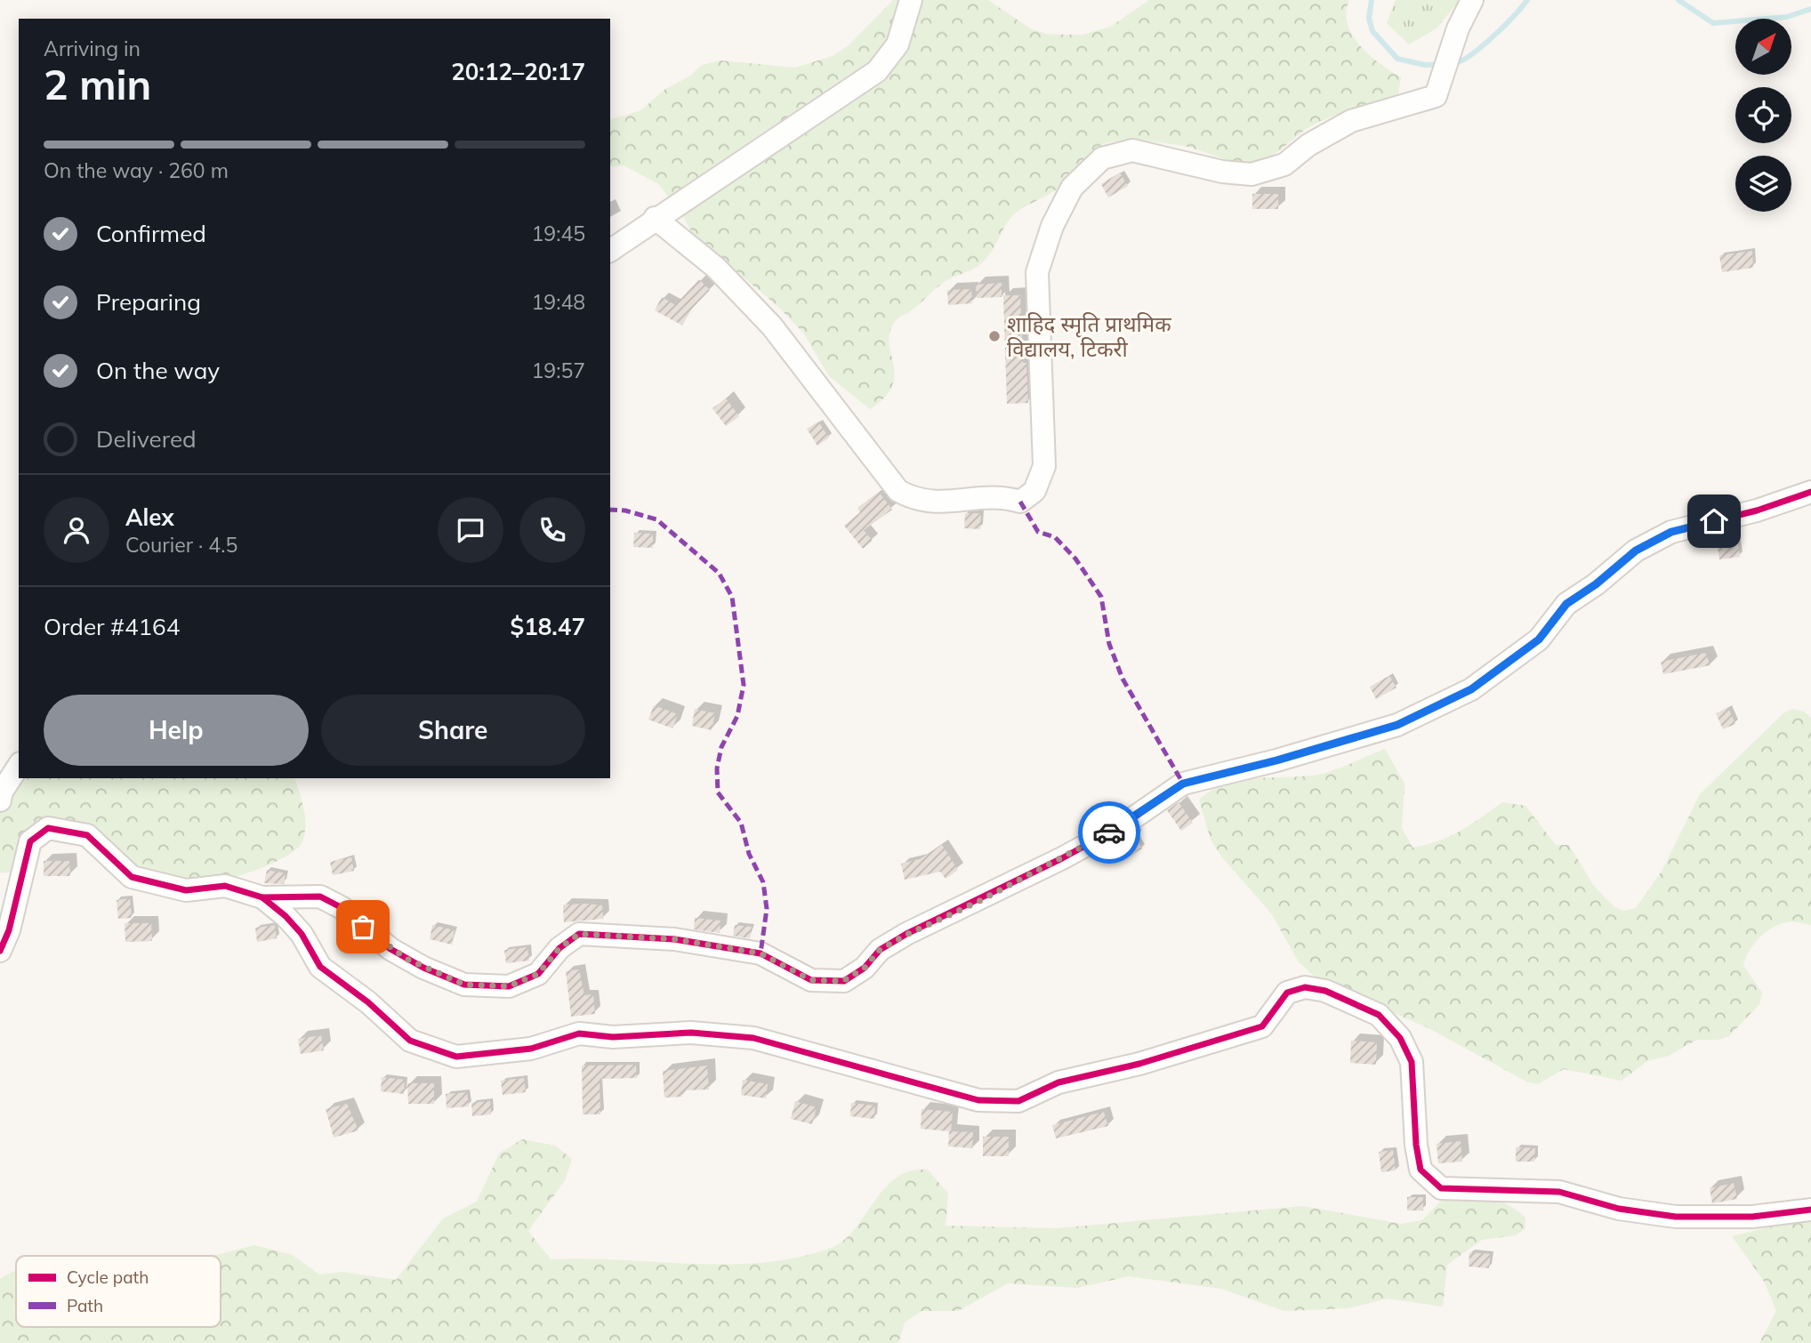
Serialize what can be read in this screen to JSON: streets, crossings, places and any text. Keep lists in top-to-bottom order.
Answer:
{
  "places": ["शाहिद स्मृति प्राथमिक विद्यालय, टिकरी"],
  "legend": ["Cycle path", "Path"],
  "north": "top right",
  "page": {
    "heading": ["2 min", "Arriving in", "20:12–20:17"],
    "panel": [
      "Alex",
      "Courier · 4.5",
      "Order #4164",
      "$18.47"
    ],
    "bar": "On the way · 260 m",
    "list": [
      ["Confirmed", "19:45"],
      ["Preparing", "19:48"],
      ["On the way", "19:57"],
      "Delivered"
    ],
    "buttons": ["Help", "Share"]
  }
}
